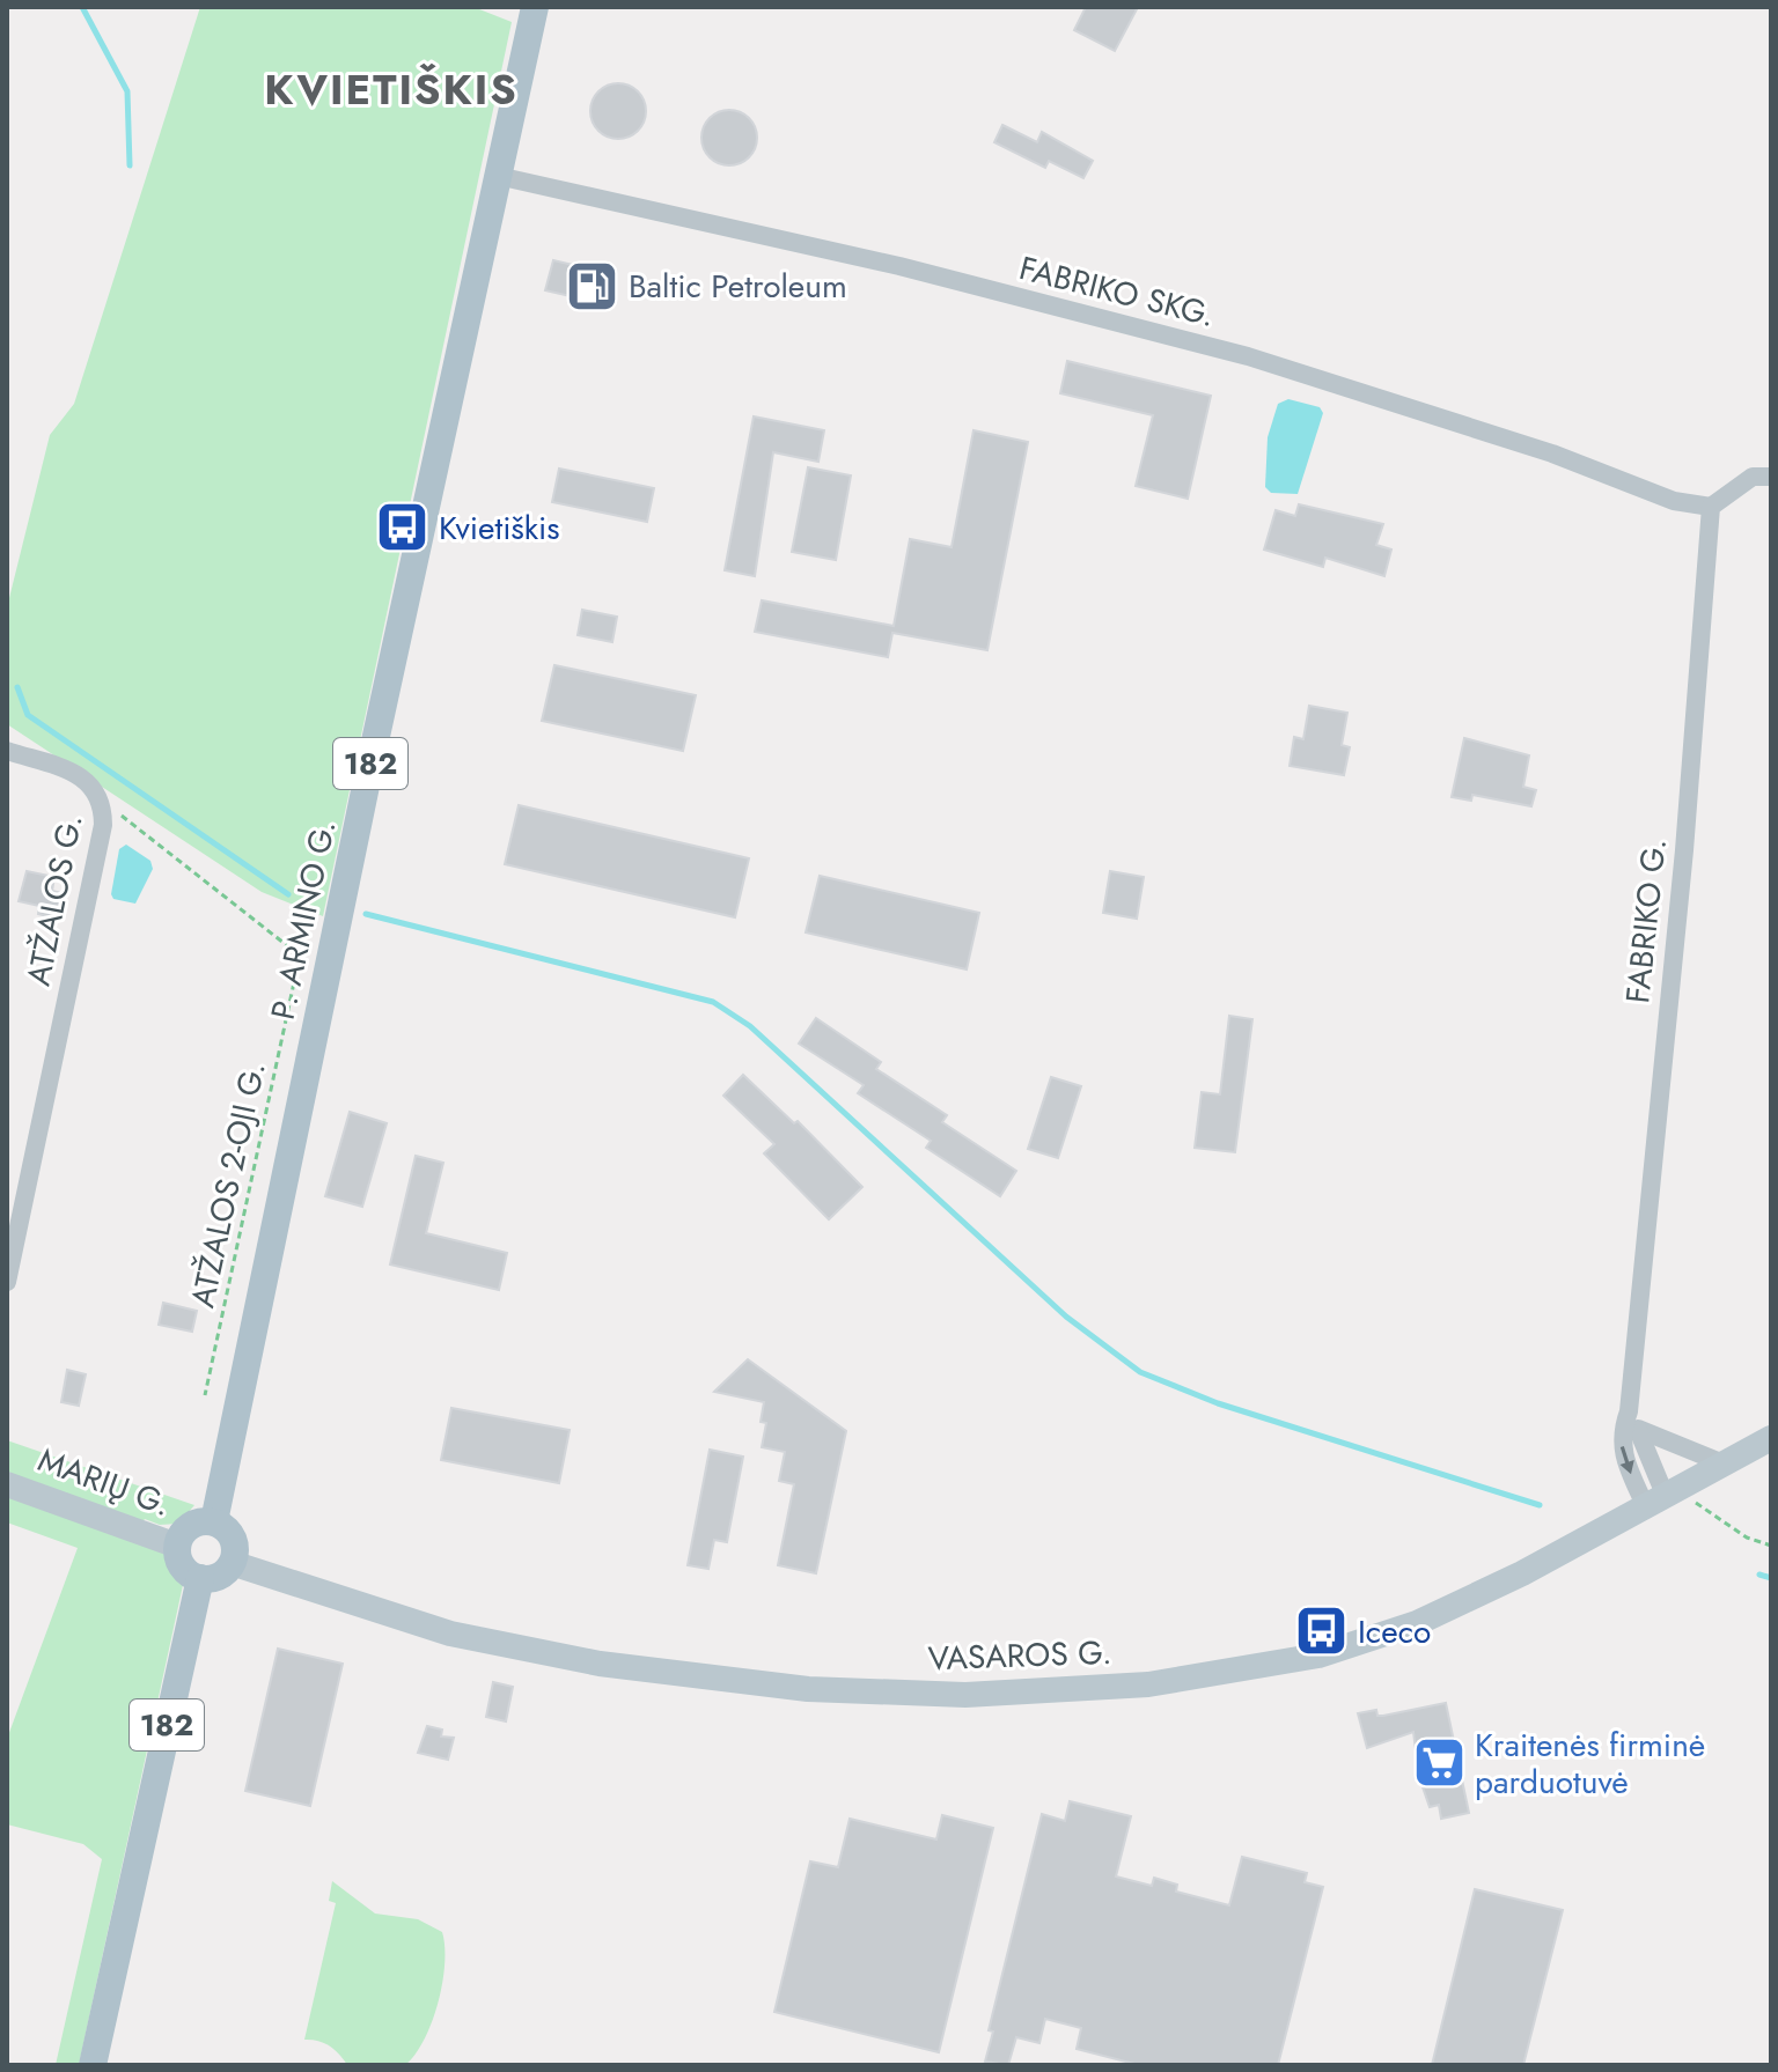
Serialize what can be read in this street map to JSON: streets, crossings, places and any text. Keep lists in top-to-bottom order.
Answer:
{
  "streets": {
    "main road": ["182", "P. ARMINO G."],
    "street": [
      "FABRIKO SKG.",
      "ATŽALOS G.",
      "FABRIKO G.",
      "MARIŲ G.",
      "VASAROS G."
    ],
    "path": ["ATŽALOS 2-OJI G."]
  },
  "crossings": [
    ["FABRIKO SKG.", "P. ARMINO G."],
    ["FABRIKO SKG.", "FABRIKO G."],
    ["182", "P. ARMINO G."],
    ["182", "MARIŲ G."],
    ["182", "VASAROS G."],
    ["ATŽALOS G.", "ATŽALOS 2-OJI G."],
    ["P. ARMINO G.", "MARIŲ G."],
    ["P. ARMINO G.", "VASAROS G."],
    ["FABRIKO G.", "VASAROS G."],
    ["MARIŲ G.", "VASAROS G."]
  ],
  "districts": ["KVIETIŠKIS"],
  "places": {
    "fuel station": ["Baltic Petroleum"],
    "bus stop": ["Kvietiškis", "Iceco"],
    "supermarket": ["Kraitenės firminė parduotuvė"]
  }
}
